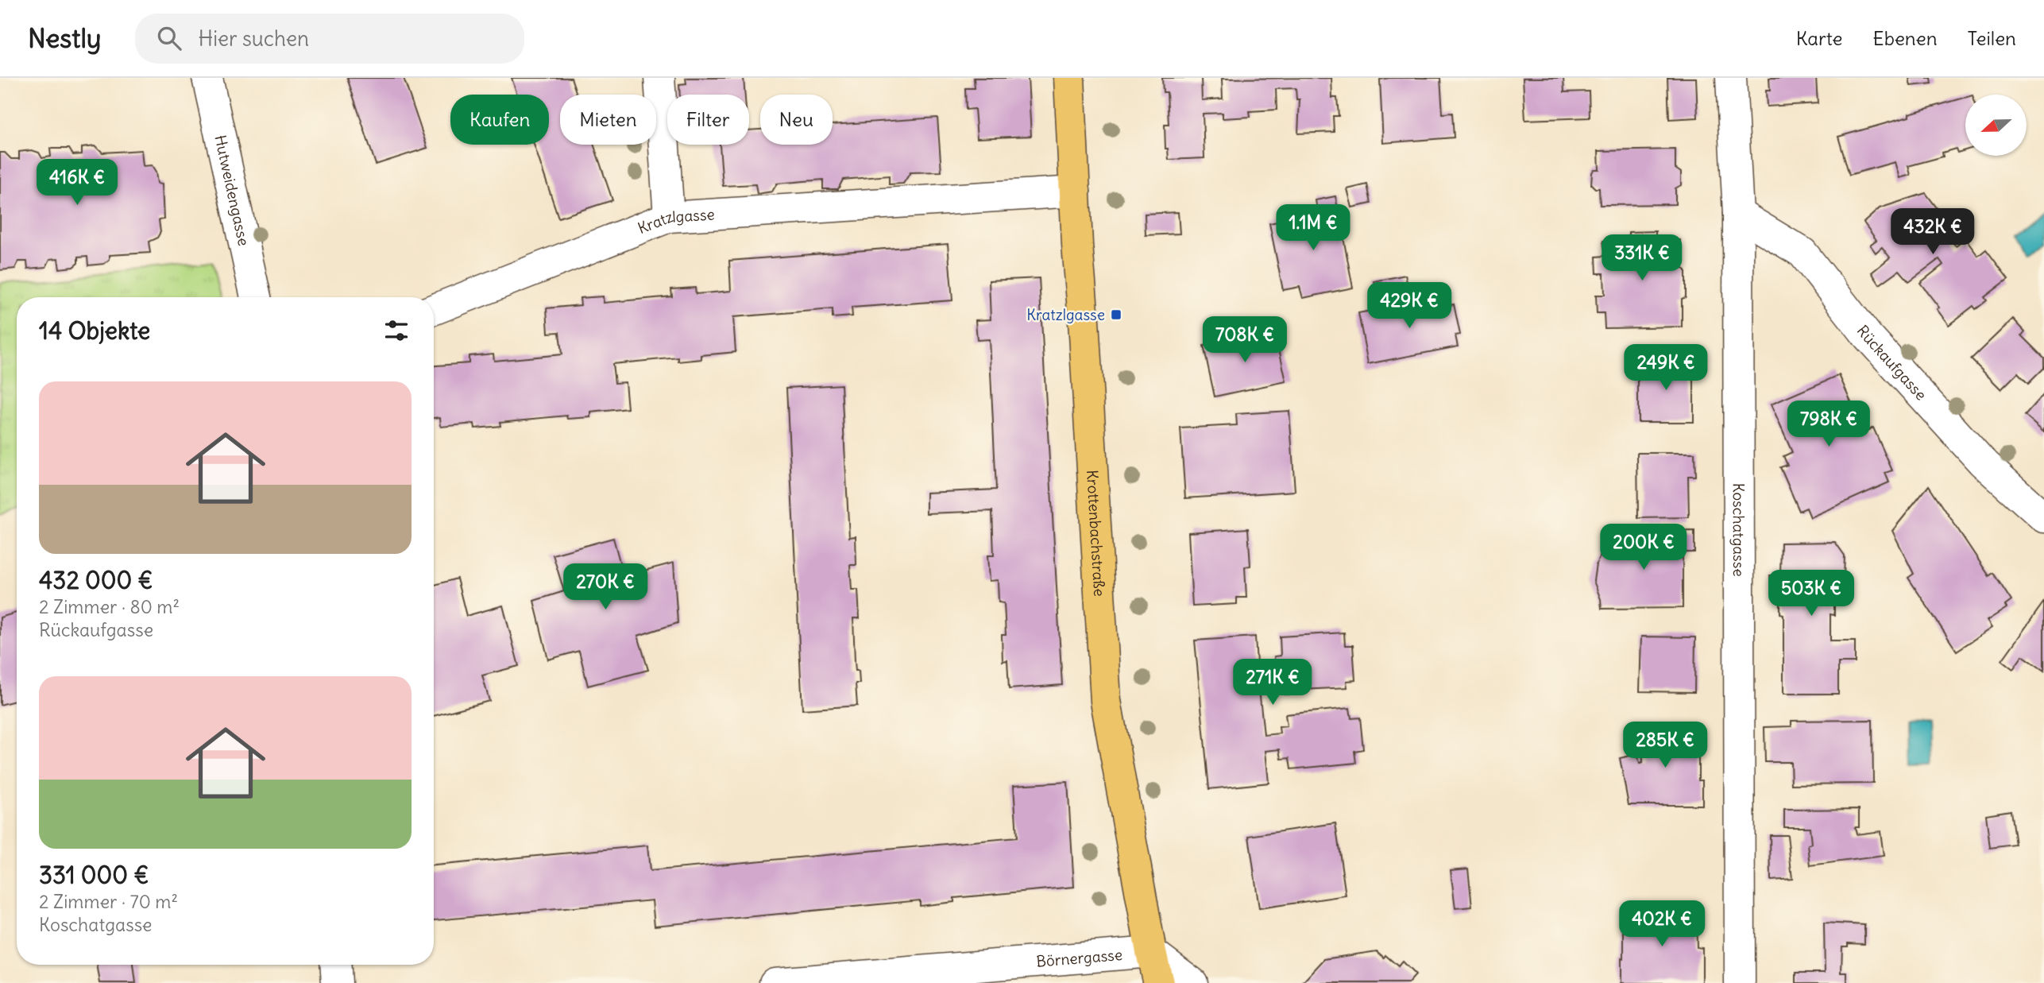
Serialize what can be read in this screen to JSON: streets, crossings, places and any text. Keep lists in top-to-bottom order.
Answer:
{
  "streets": {
    "main road": ["Krottenbachstraße"],
    "street": [
      "Hutweidengasse",
      "Kratzlgasse",
      "Rückaufgasse",
      "Koschatgasse",
      "Börnergasse"
    ]
  },
  "crossings": [
    ["Kratzlgasse", "Krottenbachstraße"],
    ["Rückaufgasse", "Koschatgasse"],
    ["Krottenbachstraße", "Börnergasse"]
  ],
  "places": {
    "transit": ["Kratzlgasse"]
  },
  "north": "left",
  "page": {
    "header": "Nestly",
    "search": "Hier suchen",
    "nav": ["Karte", "Ebenen", "Teilen"],
    "chip": [
      "Kaufen",
      "Mieten",
      "Filter",
      "Neu"
    ],
    "price": [
      "416K €",
      "1.1M €",
      "432K €",
      "331K €",
      "429K €",
      "708K €",
      "249K €",
      "798K €",
      "200K €",
      "270K €",
      "503K €",
      "271K €",
      "285K €",
      "402K €"
    ],
    "heading": "14 Objekte",
    "list": [
      {
        "name": "432 000 €",
        "note": "2 Zimmer · 80 m² · Rückaufgasse"
      },
      {
        "name": "331 000 €",
        "note": "2 Zimmer · 70 m² · Koschatgasse"
      }
    ]
  }
}
